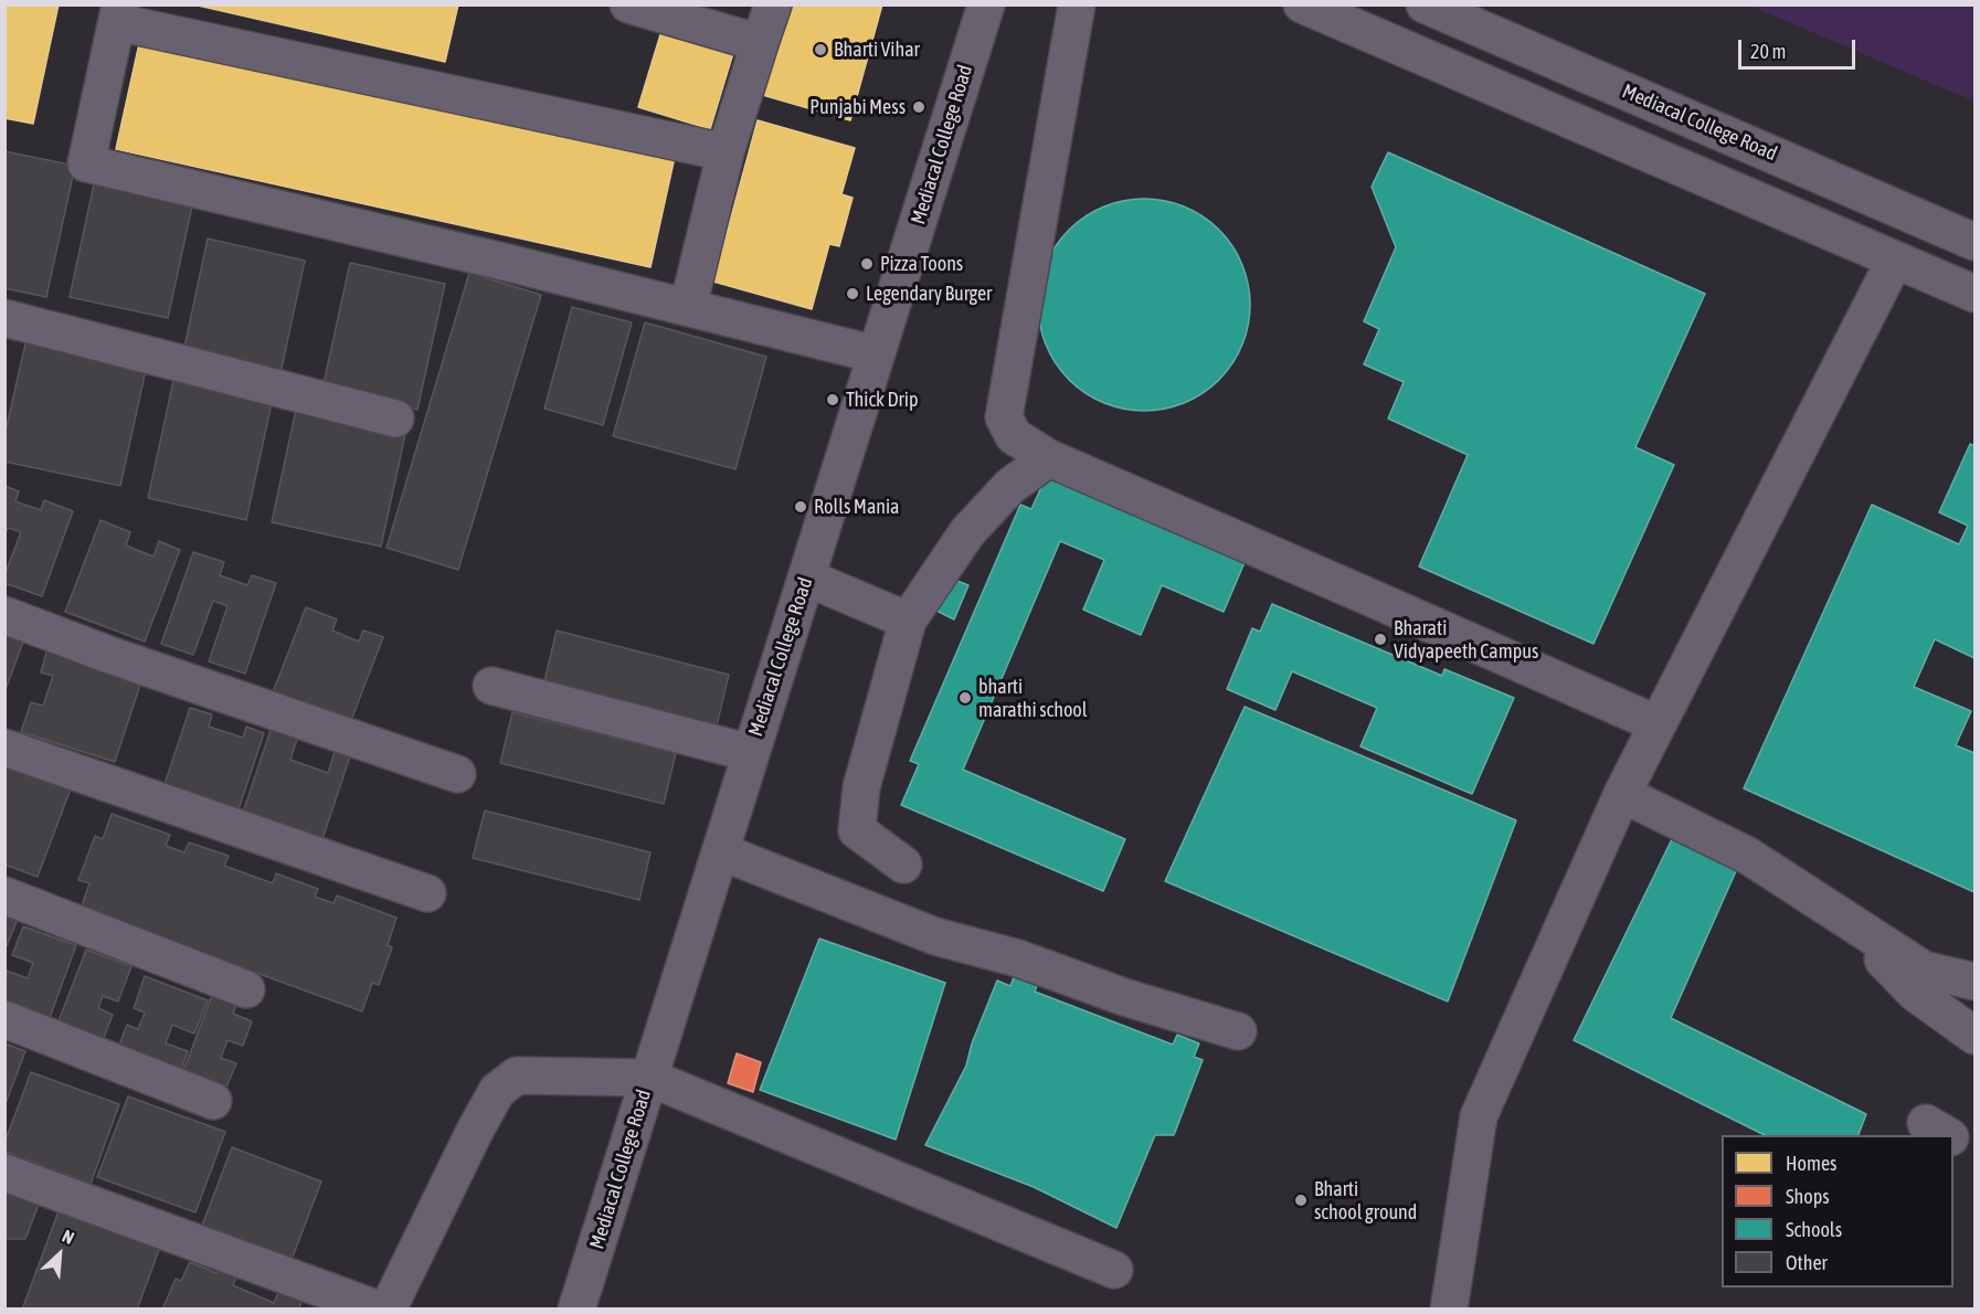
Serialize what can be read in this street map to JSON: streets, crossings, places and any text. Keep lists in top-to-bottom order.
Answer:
{
  "streets": {
    "street": ["Mediacal College Road"]
  },
  "places": [
    "Bharti Vihar",
    "Punjabi Mess",
    "Pizza Toons",
    "Legendary Burger",
    "Thick Drip",
    "Rolls Mania",
    "Bharati Vidyapeeth Campus",
    "bharti marathi school",
    "Bharti school ground"
  ],
  "legend": [
    "Homes",
    "Shops",
    "Schools",
    "Other"
  ],
  "scale_bar": "20 m",
  "north": "top right"
}
